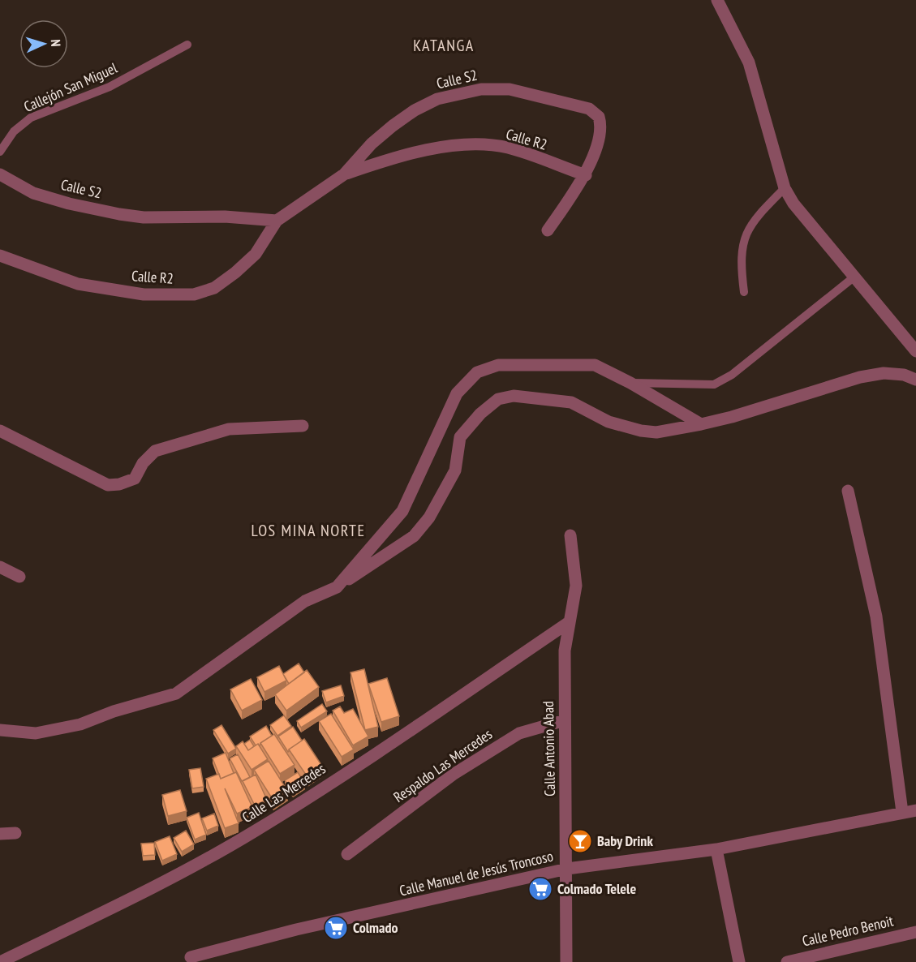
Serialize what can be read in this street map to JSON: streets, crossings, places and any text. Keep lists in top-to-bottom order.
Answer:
{
  "streets": {
    "street": [
      "Calle S2",
      "Calle R2",
      "Calle Antonio Abad",
      "Respaldo Las Mercedes",
      "Calle Las Mercedes",
      "Calle Manuel de Jesús Troncoso",
      "Calle Pedro Benoit"
    ],
    "lane": ["Callejón San Miguel"]
  },
  "crossings": [
    ["Calle S2", "Calle R2"],
    ["Calle Antonio Abad", "Respaldo Las Mercedes"],
    ["Calle Antonio Abad", "Calle Las Mercedes"],
    ["Calle Antonio Abad", "Calle Manuel de Jesús Troncoso"]
  ],
  "districts": ["KATANGA", "LOS MINA NORTE"],
  "places": {
    "bar": ["Baby Drink"],
    "supermarket": ["Colmado Telele", "Colmado"]
  },
  "north": "right"
}
